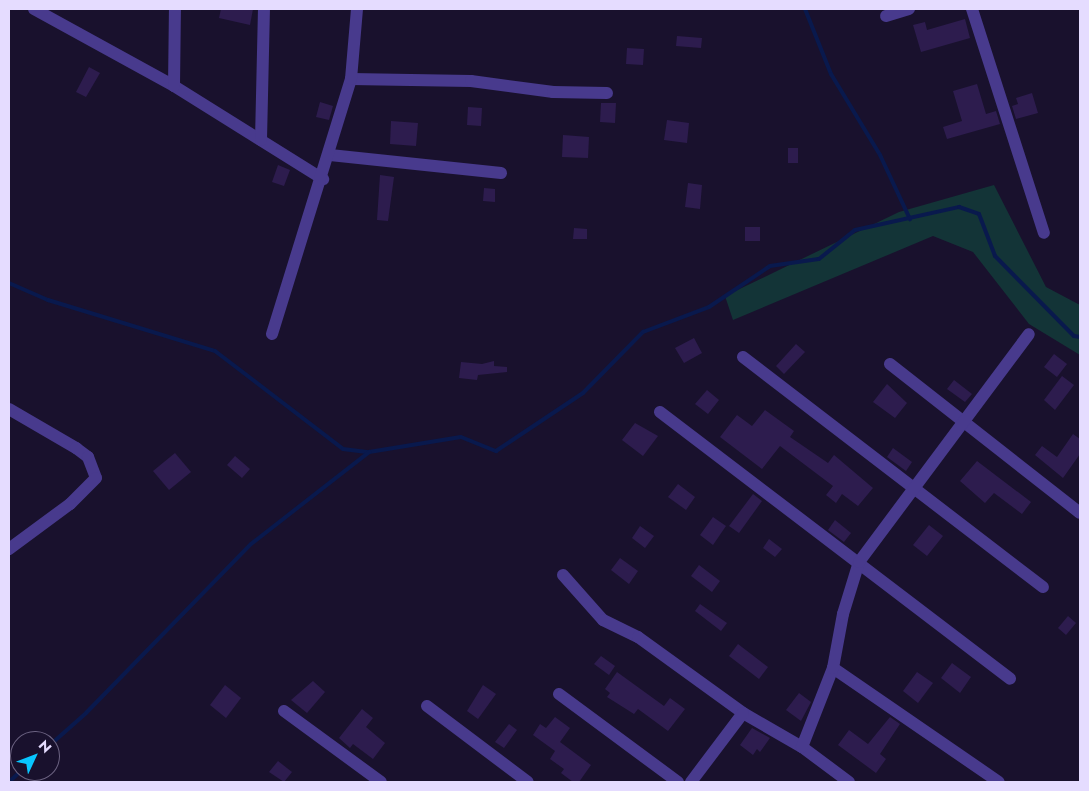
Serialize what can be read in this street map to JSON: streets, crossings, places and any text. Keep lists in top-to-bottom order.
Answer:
{
  "north": "top right"
}
